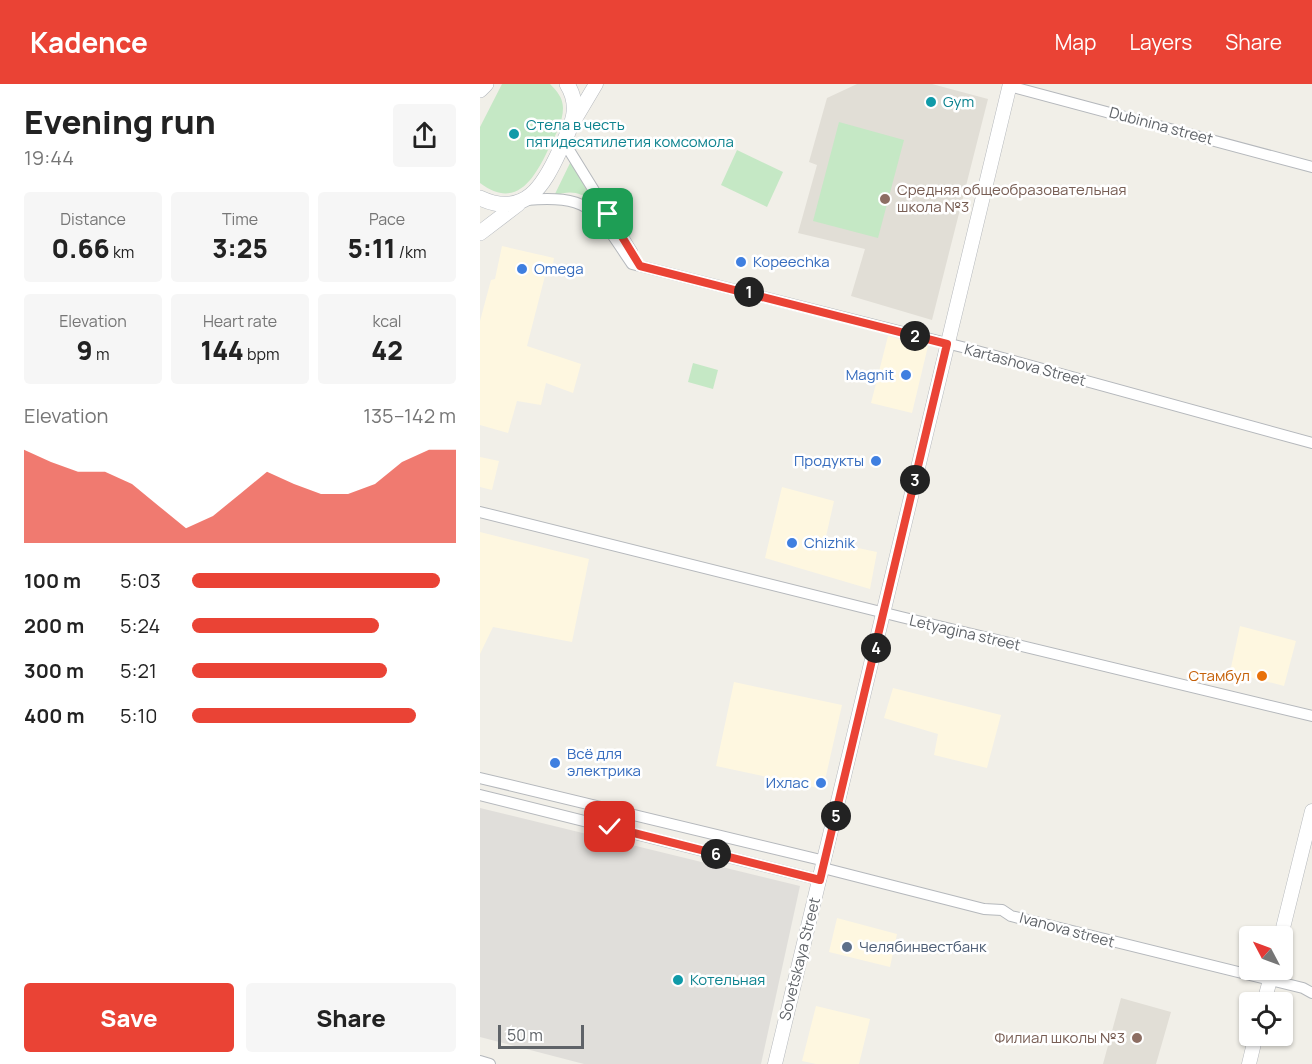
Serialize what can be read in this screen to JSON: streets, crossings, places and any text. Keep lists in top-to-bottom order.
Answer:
{
  "streets": {
    "street": [
      "Dubinina street",
      "Kartashova Street",
      "Letyagina street",
      "Ivanova street",
      "Sovetskaya Street"
    ]
  },
  "crossings": [
    ["Dubinina street", "Sovetskaya Street"],
    ["Kartashova Street", "Sovetskaya Street"],
    ["Letyagina street", "Sovetskaya Street"],
    ["Ivanova street", "Sovetskaya Street"]
  ],
  "places": [
    "Gym",
    "Стела в честь пятидесятилетия комсомола",
    "Средняя общеобразовательная школа №3",
    "Kopeechka",
    "Omega",
    "Magnit",
    "Продукты",
    "Chizhik",
    "Стамбул",
    "Всё для электрика",
    "Ихлас",
    "Челябинвестбанк",
    "Котельная",
    "Филиал школы №3"
  ],
  "scale_bar": "50 m",
  "north": "top left",
  "page": {
    "header": "Kadence",
    "nav": ["Map", "Layers", "Share"],
    "heading": ["Evening run", "19:44"],
    "stats": [
      ["Distance", "0.66 km"],
      ["Time", "3:25"],
      ["Pace", "5:11 /km"],
      ["Elevation", "9 m"],
      ["Heart rate", "144 bpm"],
      ["kcal", "42"]
    ],
    "pins": [
      "1",
      "2",
      "3",
      "4",
      "5",
      "6"
    ],
    "chart": ["Elevation", "135–142 m"],
    "list": [
      {
        "name": "100 m",
        "note": "5:03"
      },
      {
        "name": "200 m",
        "note": "5:24"
      },
      {
        "name": "300 m",
        "note": "5:21"
      },
      {
        "name": "400 m",
        "note": "5:10"
      }
    ],
    "buttons": ["Save", "Share"],
    "scale": "50 m"
  }
}
